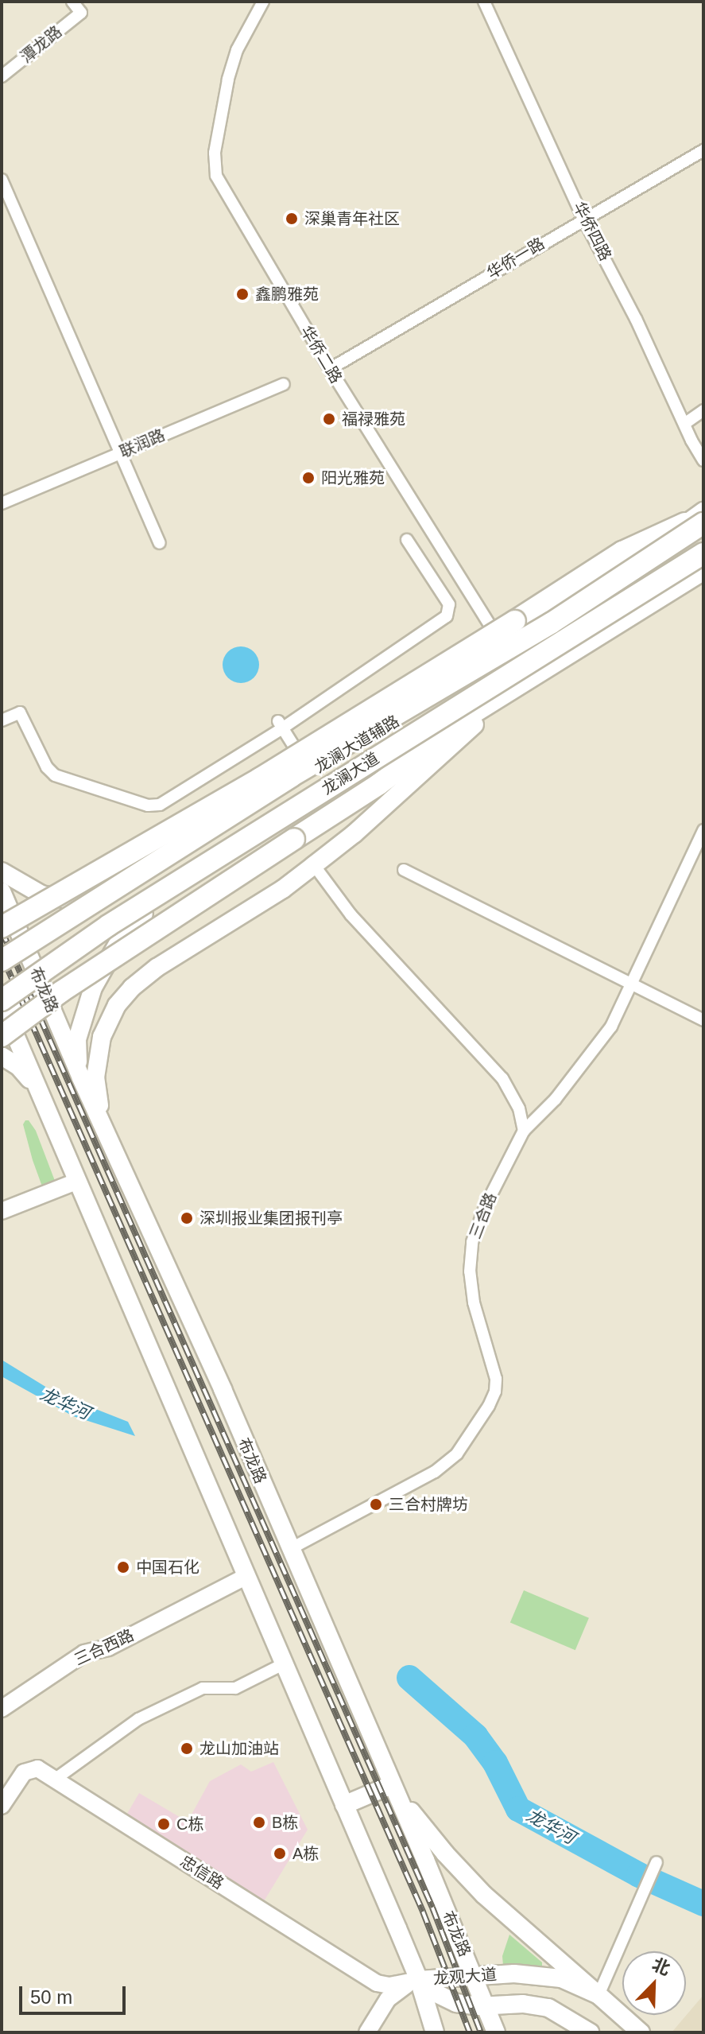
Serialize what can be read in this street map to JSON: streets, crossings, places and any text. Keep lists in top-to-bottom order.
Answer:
{
  "streets": {
    "highway": ["龙澜大道"],
    "main road": ["龙澜大道辅路", "布龙路", "龙观大道"],
    "street": [
      "潭龙路",
      "华侨四路",
      "华侨一路",
      "华侨二路",
      "联润路",
      "三合路",
      "三合西路",
      "忠信路"
    ]
  },
  "crossings": [
    ["华侨四路", "华侨一路"],
    ["华侨一路", "华侨二路"],
    ["华侨二路", "龙澜大道辅路"],
    ["龙澜大道辅路", "龙澜大道"],
    ["龙澜大道辅路", "布龙路"],
    ["布龙路", "三合路"],
    ["布龙路", "龙观大道"],
    ["忠信路", "龙观大道"]
  ],
  "water": ["龙华河"],
  "places": [
    "深巢青年社区",
    "鑫鹏雅苑",
    "福禄雅苑",
    "阳光雅苑",
    "深圳报业集团报刊亭",
    "三合村牌坊",
    "中国石化",
    "龙山加油站",
    "B栋",
    "C栋",
    "A栋"
  ],
  "scale_bar": "50 m",
  "north": "top right"
}
